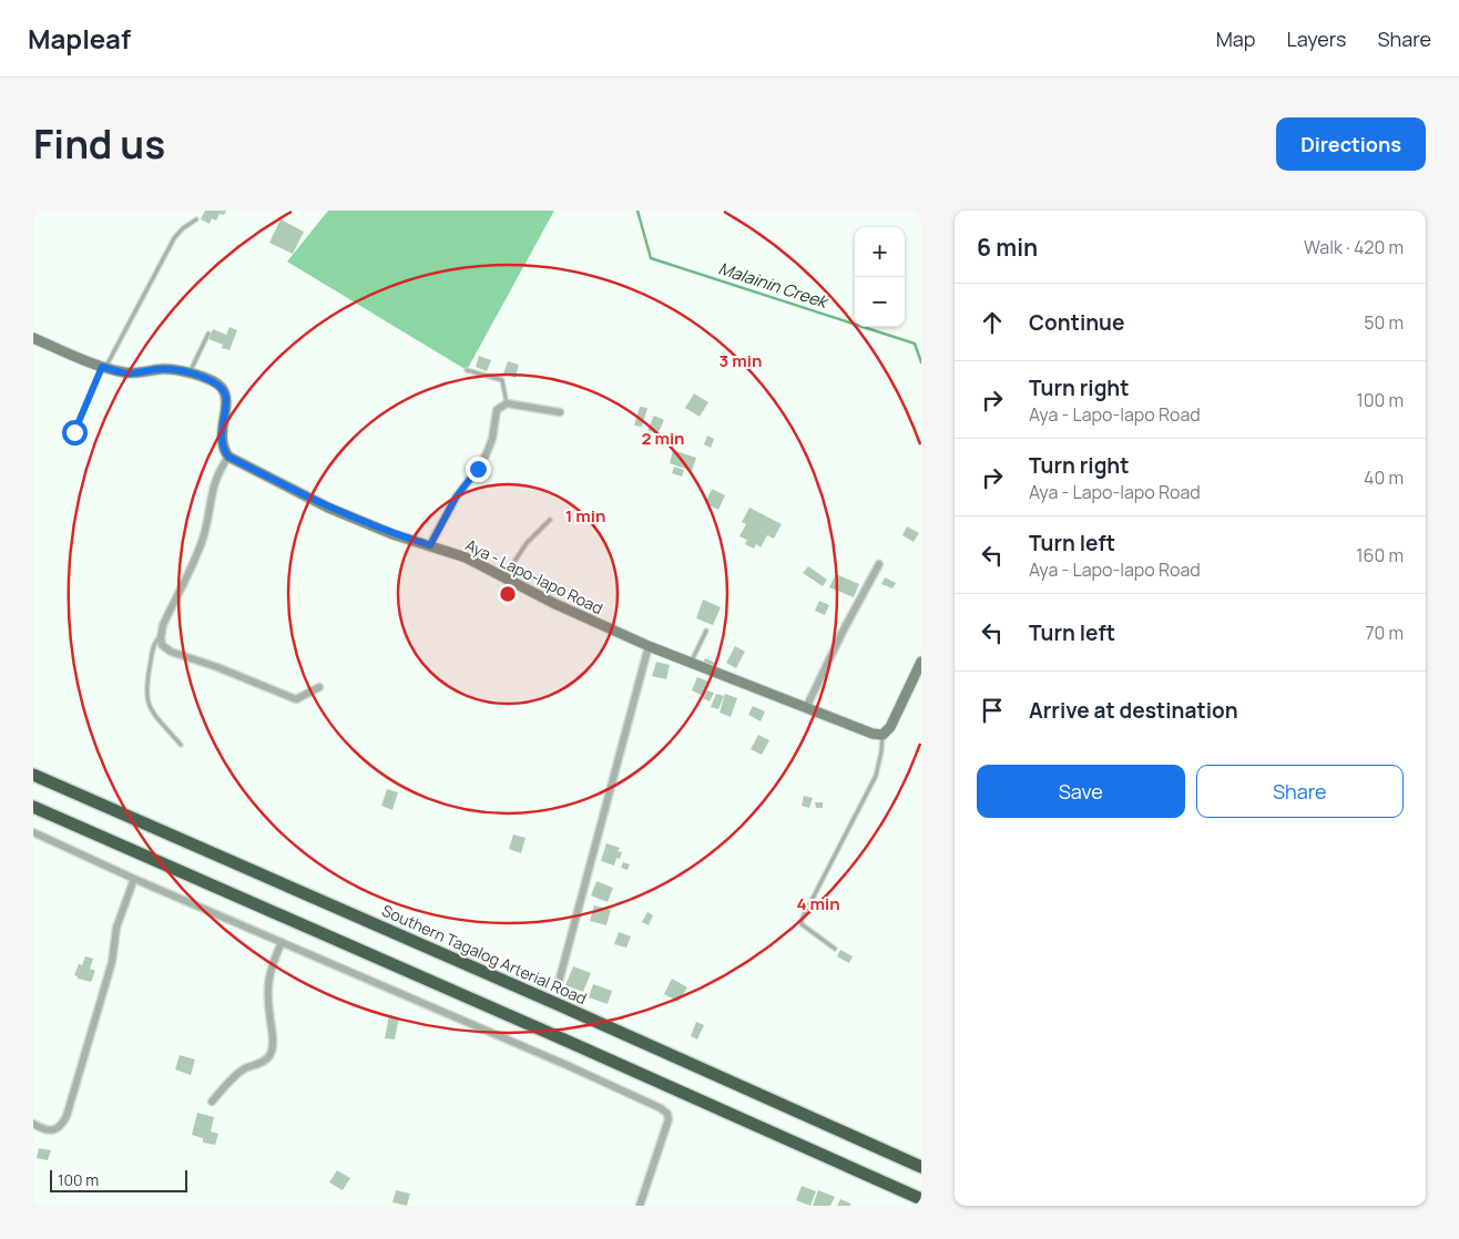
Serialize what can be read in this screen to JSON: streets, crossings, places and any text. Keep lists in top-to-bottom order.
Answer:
{
  "streets": {
    "highway": ["Southern Tagalog Arterial Road"],
    "street": ["Aya - Lapo-lapo Road"]
  },
  "water": ["Malainin Creek"],
  "scale_bar": "100 m",
  "page": {
    "header": "Mapleaf",
    "nav": ["Map", "Layers", "Share"],
    "title": "Find us",
    "buttons": [
      "Directions",
      ["Save", "Share"]
    ],
    "heading": ["6 min", "Walk · 420 m"],
    "map_buttons": ["+", "−"],
    "list": [
      ["Continue", "50 m"],
      ["Turn right", "Aya - Lapo-lapo Road", "100 m"],
      ["Turn right", "Aya - Lapo-lapo Road", "40 m"],
      ["Turn left", "Aya - Lapo-lapo Road", "160 m"],
      ["Turn left", "70 m"],
      "Arrive at destination"
    ],
    "scale": "100 m"
  },
  "rings": [
    "3 min",
    "2 min",
    "1 min",
    "4 min"
  ]
}
